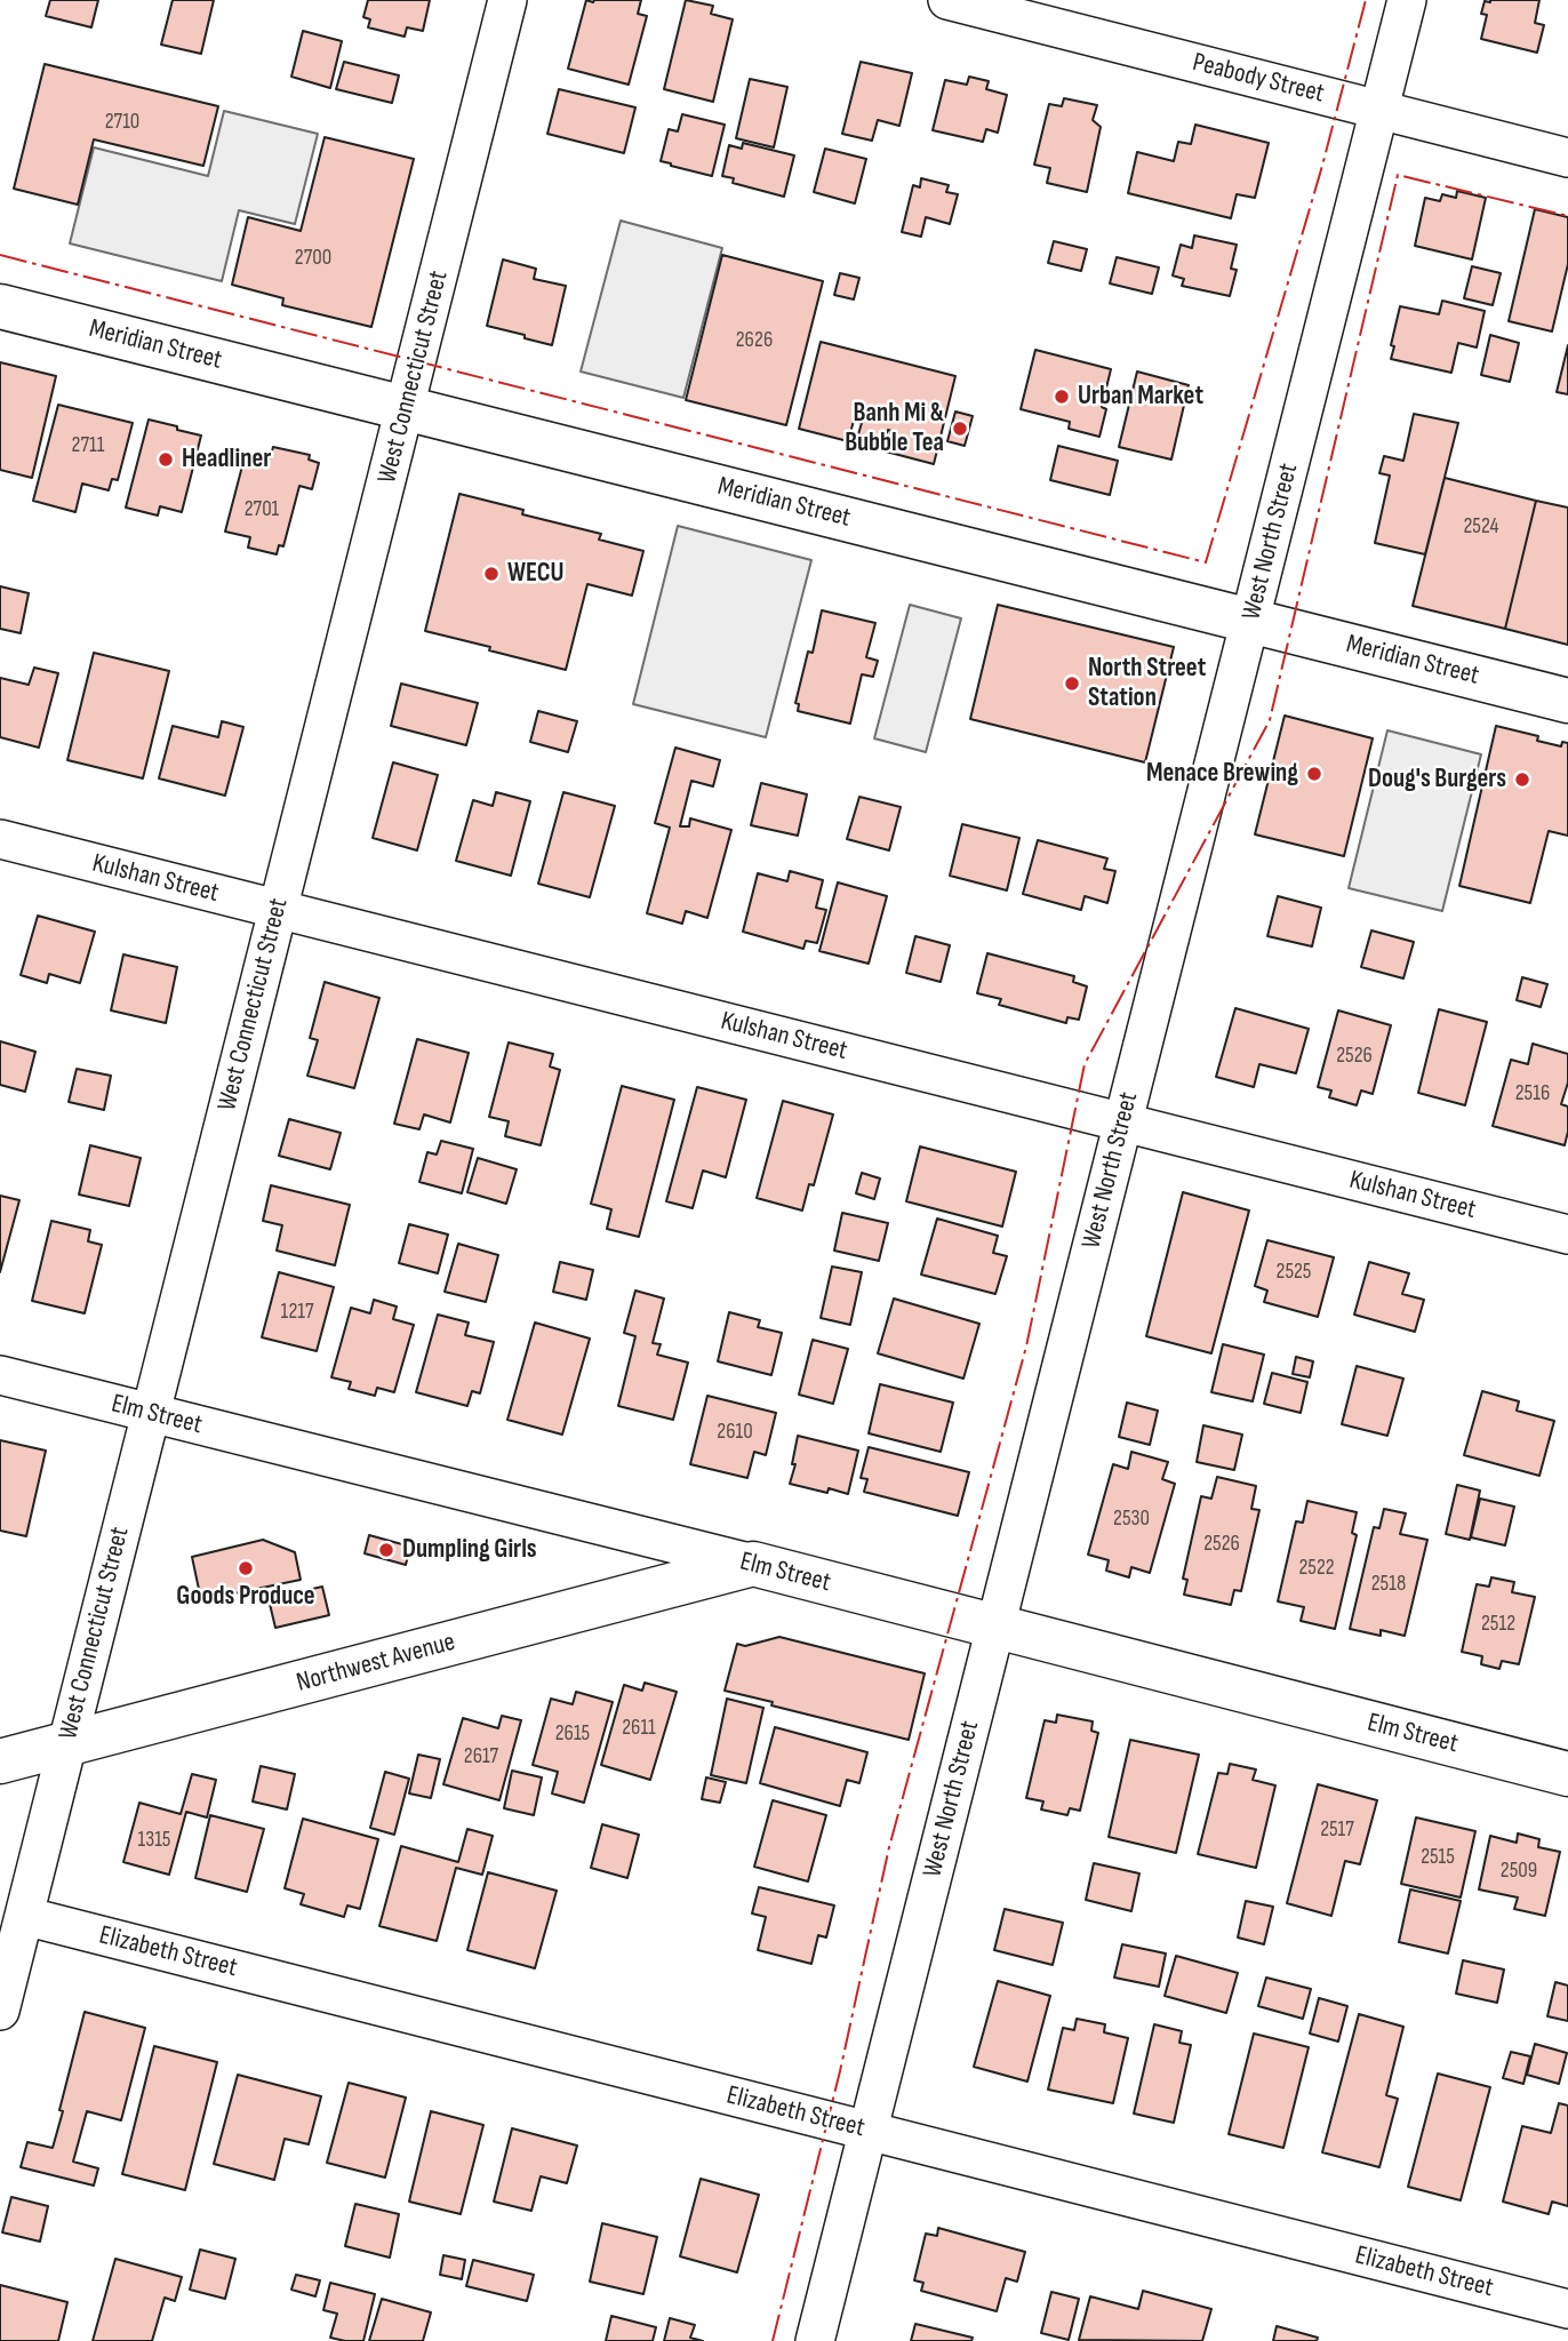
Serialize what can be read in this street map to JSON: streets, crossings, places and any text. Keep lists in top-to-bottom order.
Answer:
{
  "streets": {
    "street": [
      "Peabody Street",
      "Meridian Street",
      "West Connecticut Street",
      "West North Street",
      "Kulshan Street",
      "Elm Street",
      "Northwest Avenue",
      "Elizabeth Street"
    ]
  },
  "crossings": [
    ["Peabody Street", "West North Street"],
    ["Meridian Street", "West Connecticut Street"],
    ["Meridian Street", "West North Street"],
    ["West Connecticut Street", "Kulshan Street"],
    ["West Connecticut Street", "Elm Street"],
    ["West Connecticut Street", "Northwest Avenue"],
    ["West Connecticut Street", "Elizabeth Street"],
    ["West North Street", "Kulshan Street"],
    ["West North Street", "Elm Street"],
    ["West North Street", "Elizabeth Street"],
    ["Elm Street", "Northwest Avenue"]
  ],
  "places": [
    "Urban Market",
    "Banh Mi & Bubble Tea",
    "Headliner",
    "WECU",
    "North Street Station",
    "Menace Brewing",
    "Doug's Burgers",
    "Dumpling Girls",
    "Goods Produce"
  ],
  "house_numbers": [
    "2710",
    "2700",
    "2626",
    "2711",
    "2701",
    "2524",
    "2526",
    "2516",
    "2525",
    "1217",
    "2610",
    "2530",
    "2526",
    "2522",
    "2518",
    "2512",
    "2611",
    "2615",
    "2617",
    "2517",
    "1315",
    "2515",
    "2509"
  ]
}
